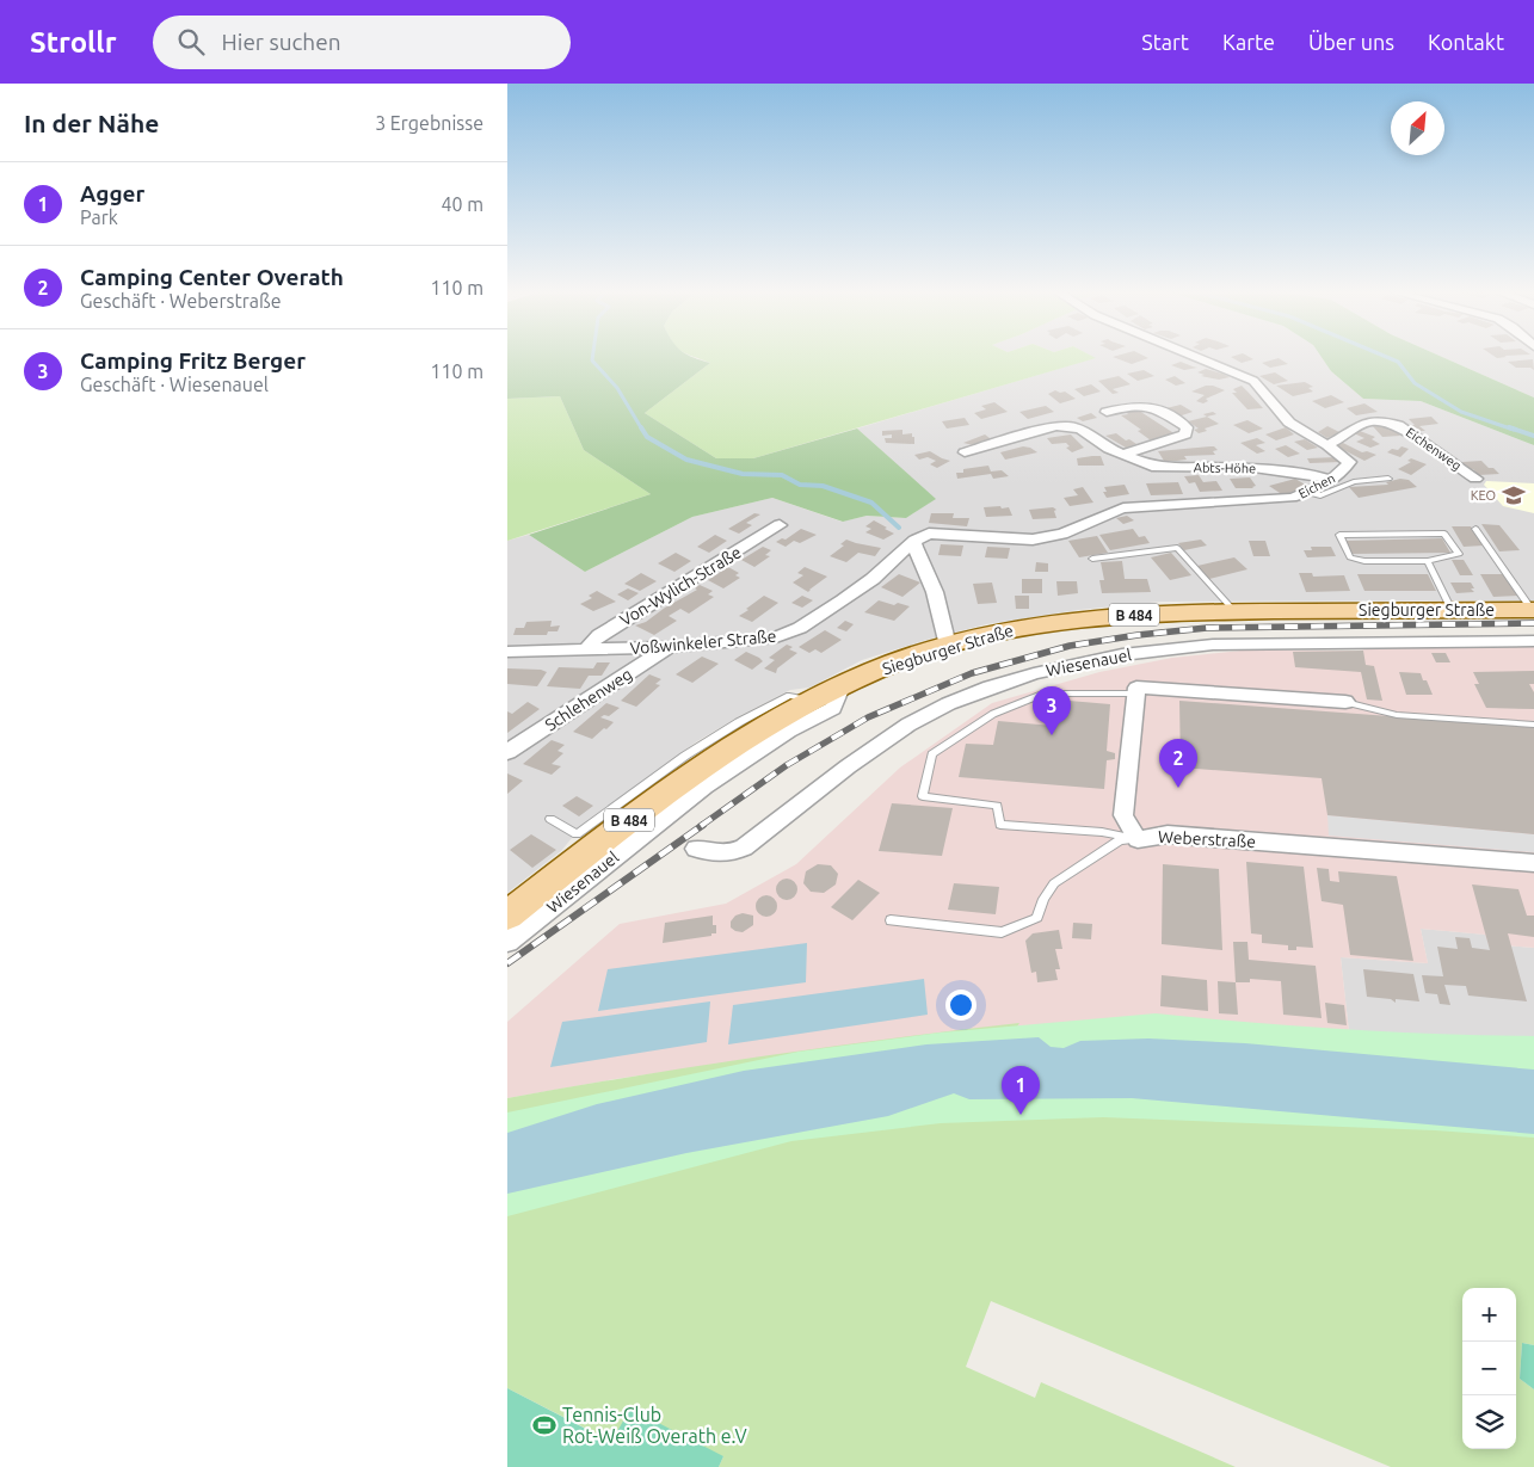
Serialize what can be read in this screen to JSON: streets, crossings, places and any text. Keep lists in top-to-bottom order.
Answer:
{
  "streets": {
    "main road": ["Siegburger Straße", "B 484"],
    "street": [
      "Eichenweg",
      "Abts-Höhe",
      "Eichen",
      "Von-Wylich-Straße",
      "Voßwinkeler Straße",
      "Wiesenauel",
      "Schlehenweg",
      "Weberstraße"
    ]
  },
  "crossings": [
    ["Eichenweg", "Eichen"],
    ["Abts-Höhe", "Eichen"],
    ["Eichen", "Voßwinkeler Straße"],
    ["Von-Wylich-Straße", "Voßwinkeler Straße"],
    ["Siegburger Straße", "Wiesenauel"],
    ["Voßwinkeler Straße", "Schlehenweg"]
  ],
  "places": {
    "school or university": ["KEO"],
    "sports": ["Tennis-Club Rot-Weiß Overath e.V"]
  },
  "north": "top right",
  "page": {
    "header": "Strollr",
    "search": "Hier suchen",
    "nav": [
      "Start",
      "Karte",
      "Über uns",
      "Kontakt"
    ],
    "heading": ["In der Nähe", "3 Ergebnisse"],
    "list": [
      {
        "mark": "1",
        "name": "Agger",
        "note": "Park",
        "value": "40 m"
      },
      {
        "mark": "2",
        "name": "Camping Center Overath",
        "note": "Geschäft · Weberstraße",
        "value": "110 m"
      },
      {
        "mark": "3",
        "name": "Camping Fritz Berger",
        "note": "Geschäft · Wiesenauel",
        "value": "110 m"
      }
    ],
    "pins": ["3", "2", "1"],
    "map_buttons": ["+", "−"]
  }
}
